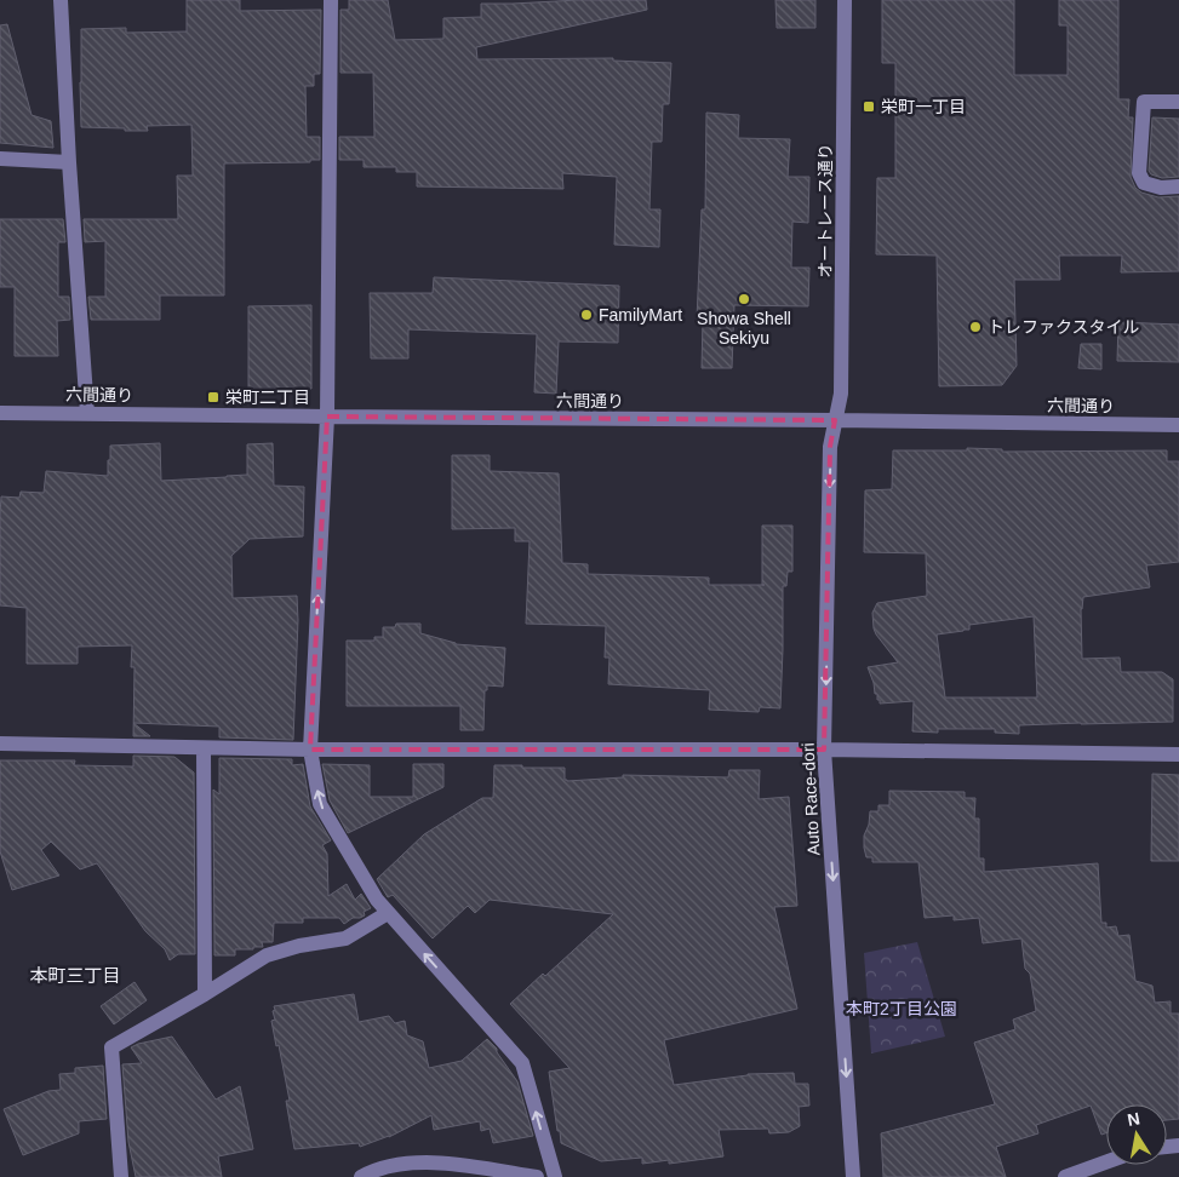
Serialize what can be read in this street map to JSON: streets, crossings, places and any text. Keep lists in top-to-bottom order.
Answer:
{
  "streets": {
    "street": ["オートレース通り", "六間通り", "Auto Race-dori"]
  },
  "crossings": [
    ["オートレース通り", "六間通り"],
    ["オートレース通り", "Auto Race-dori"],
    ["六間通り", "Auto Race-dori"]
  ],
  "one_way": ["Auto Race-dori"],
  "districts": ["本町三丁目"],
  "parks": ["本町2丁目公園"],
  "places": {
    "transit": ["栄町一丁目", "栄町二丁目"],
    "other": ["Showa Shell Sekiyu", "FamilyMart", "トレファクスタイル"]
  },
  "north": "top"
}
